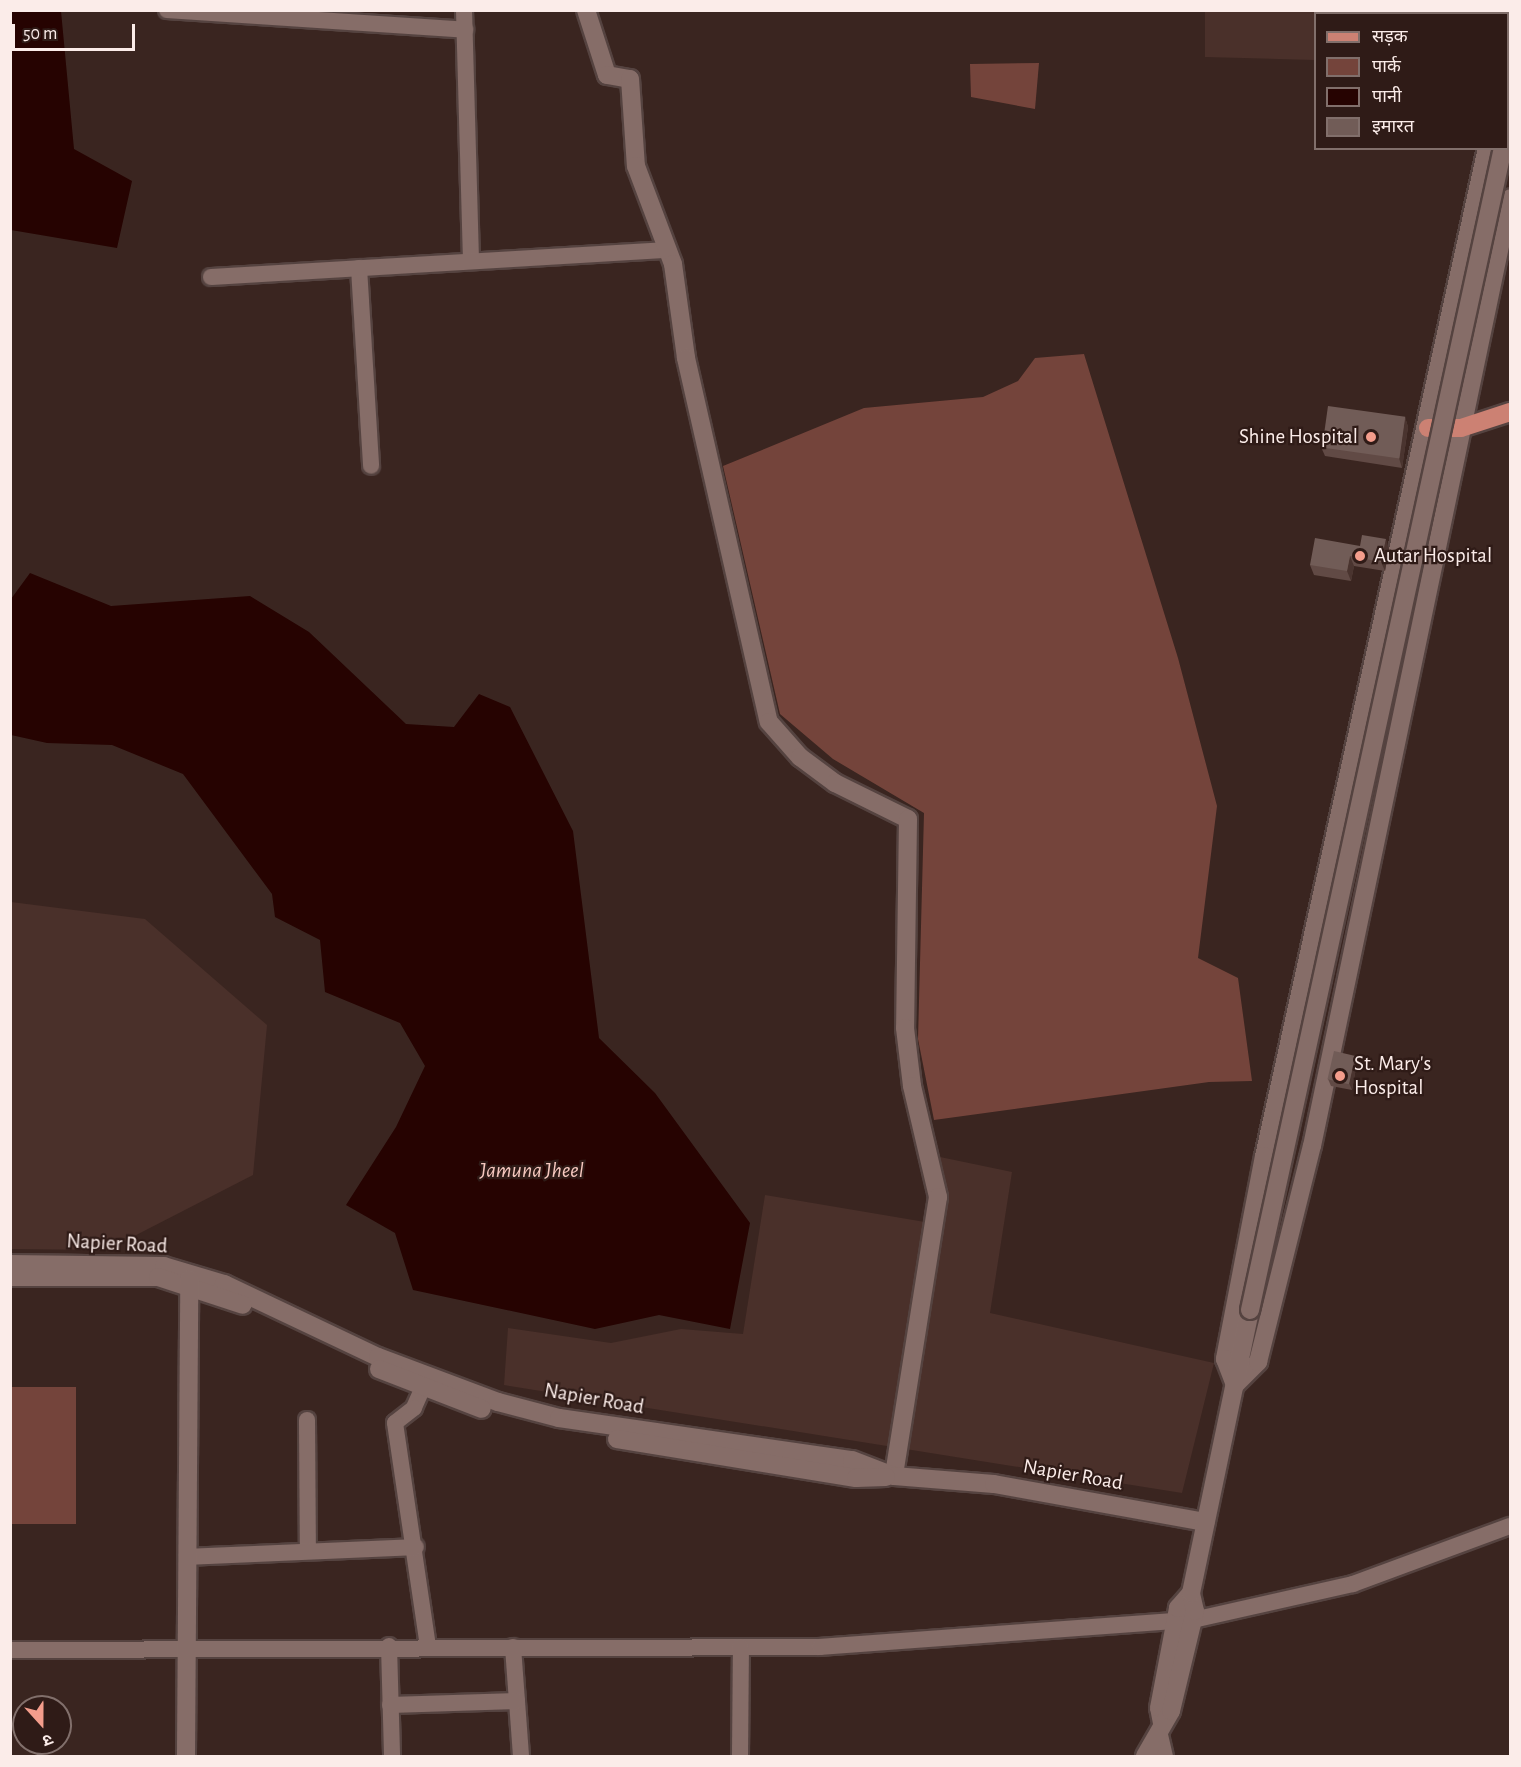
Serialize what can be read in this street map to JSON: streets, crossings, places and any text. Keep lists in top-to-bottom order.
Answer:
{
  "streets": {
    "main road": ["Napier Road"]
  },
  "water": ["Jamuna Jheel"],
  "places": ["Shine Hospital", "Autar Hospital", "St. Mary's Hospital"],
  "legend": [
    "सड़क",
    "पार्क",
    "पानी",
    "इमारत"
  ],
  "scale_bar": "50 m",
  "north": "bottom"
}
